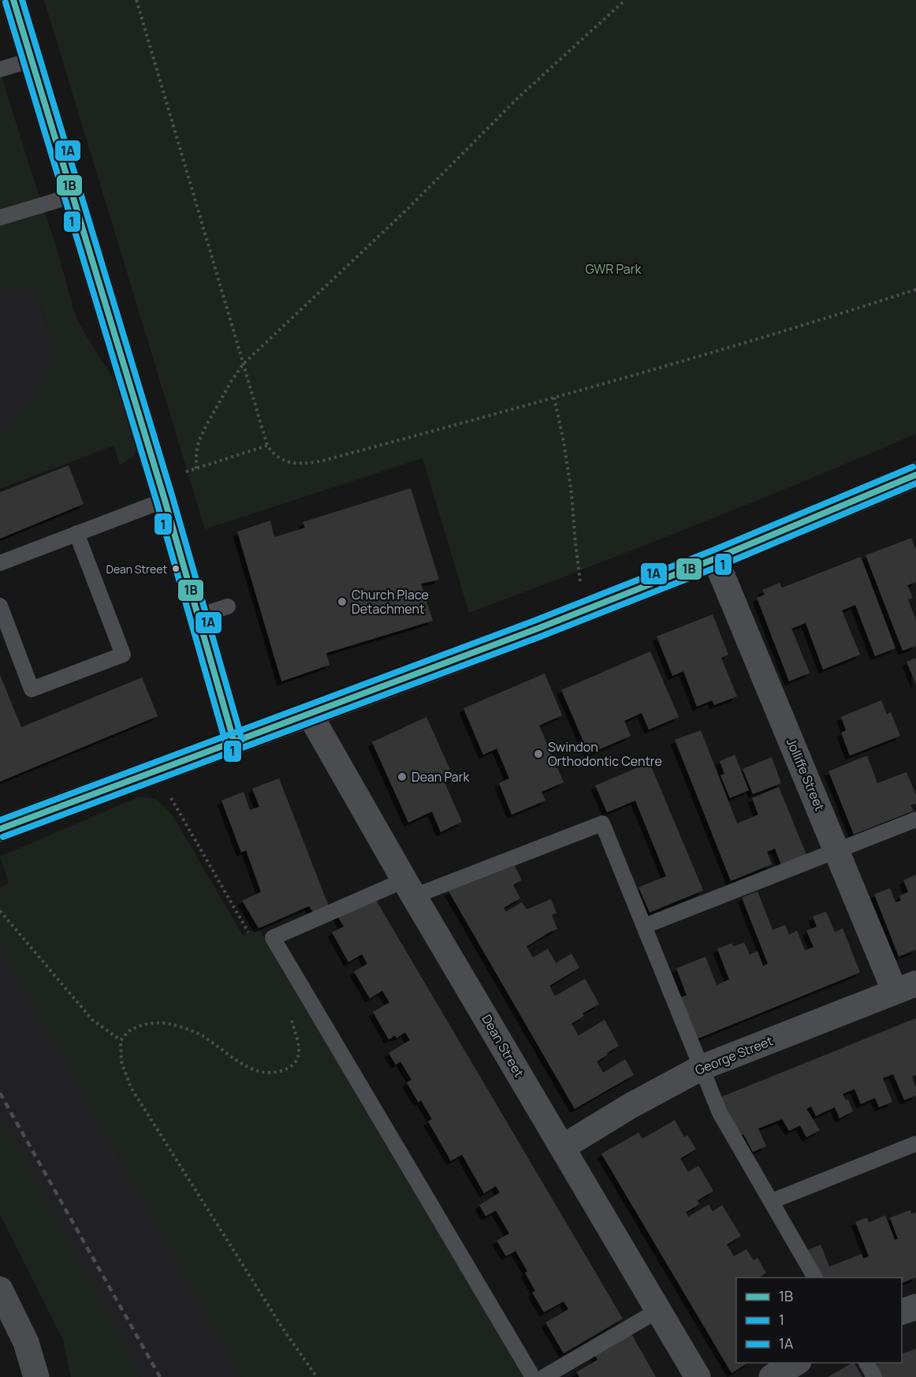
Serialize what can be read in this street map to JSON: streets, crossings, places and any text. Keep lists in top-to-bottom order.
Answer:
{
  "streets": {
    "street": ["Jolliffe Street", "Dean Street", "George Street"]
  },
  "crossings": [
    ["Jolliffe Street", "George Street"],
    ["Dean Street", "George Street"]
  ],
  "parks": ["GWR Park"],
  "places": [
    "Dean Street",
    "Church Place Detachment",
    "Swindon Orthodontic Centre",
    "Dean Park"
  ],
  "lines": ["transit line 1B", "transit line 1A", "transit line 1"],
  "legend": ["1B", "1", "1A"]
}
